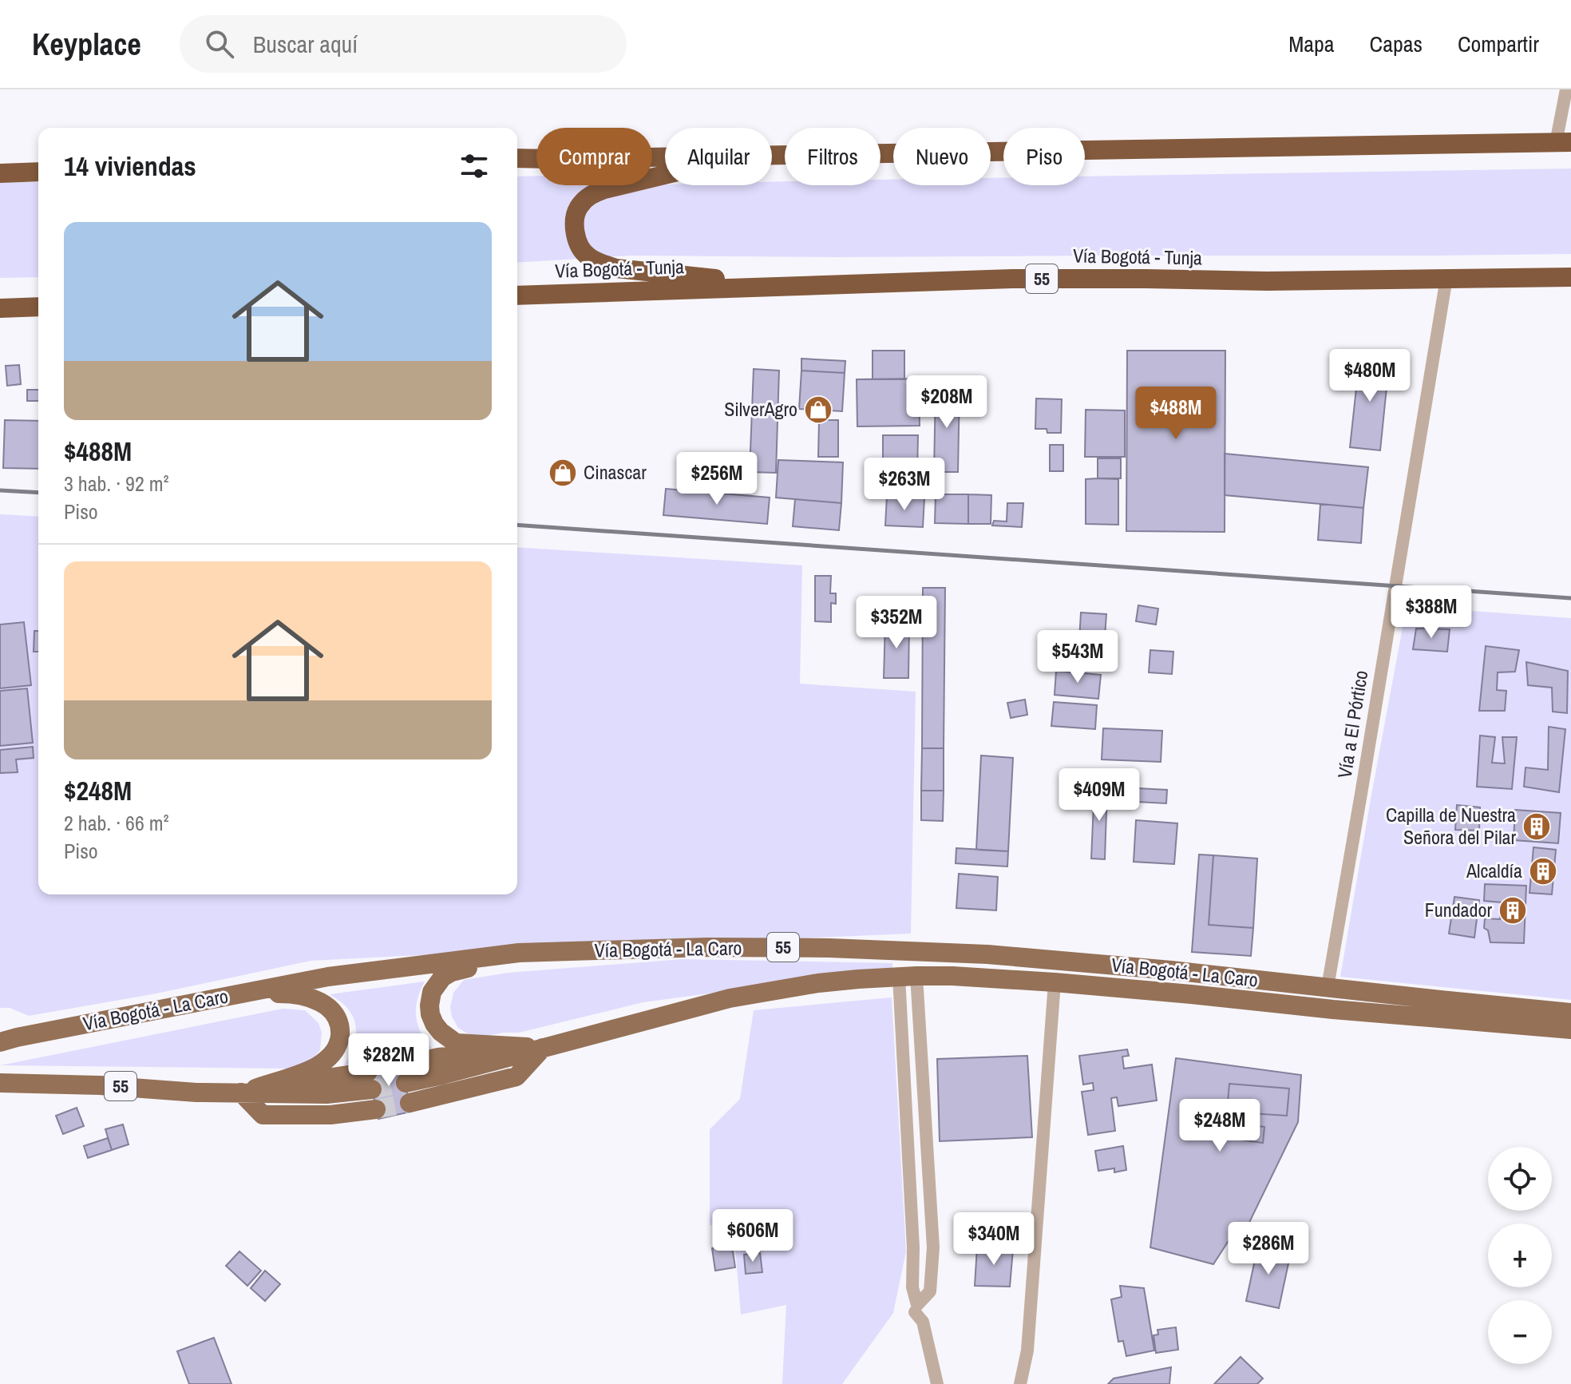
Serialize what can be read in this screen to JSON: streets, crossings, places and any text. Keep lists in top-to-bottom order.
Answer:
{
  "streets": {
    "highway": ["Vía Bogotá - Tunja", "55"],
    "main road": ["Vía Bogotá - La Caro"],
    "street": ["Vía a El Pórtico"]
  },
  "crossings": [
    ["Vía Bogotá - Tunja", "Vía a El Pórtico"],
    ["Vía a El Pórtico", "Vía Bogotá - La Caro"]
  ],
  "places": {
    "shop": ["SilverAgro", "Cinascar"],
    "building": ["Capilla de Nuestra Señora del Pilar", "Alcaldía", "Fundador"]
  },
  "page": {
    "header": "Keyplace",
    "search": "Buscar aquí",
    "nav": ["Mapa", "Capas", "Compartir"],
    "chip": [
      "Comprar",
      "Alquilar",
      "Filtros",
      "Nuevo",
      "Piso"
    ],
    "heading": "14 viviendas",
    "list": [
      {
        "name": "$488M",
        "note": "3 hab. · 92 m² · Piso"
      },
      {
        "name": "$248M",
        "note": "2 hab. · 66 m² · Piso"
      }
    ],
    "price": [
      "$480M",
      "$208M",
      "$488M",
      "$256M",
      "$263M",
      "$388M",
      "$352M",
      "$543M",
      "$409M",
      "$282M",
      "$248M",
      "$606M",
      "$340M",
      "$286M"
    ],
    "map_buttons": ["+", "−"]
  }
}
